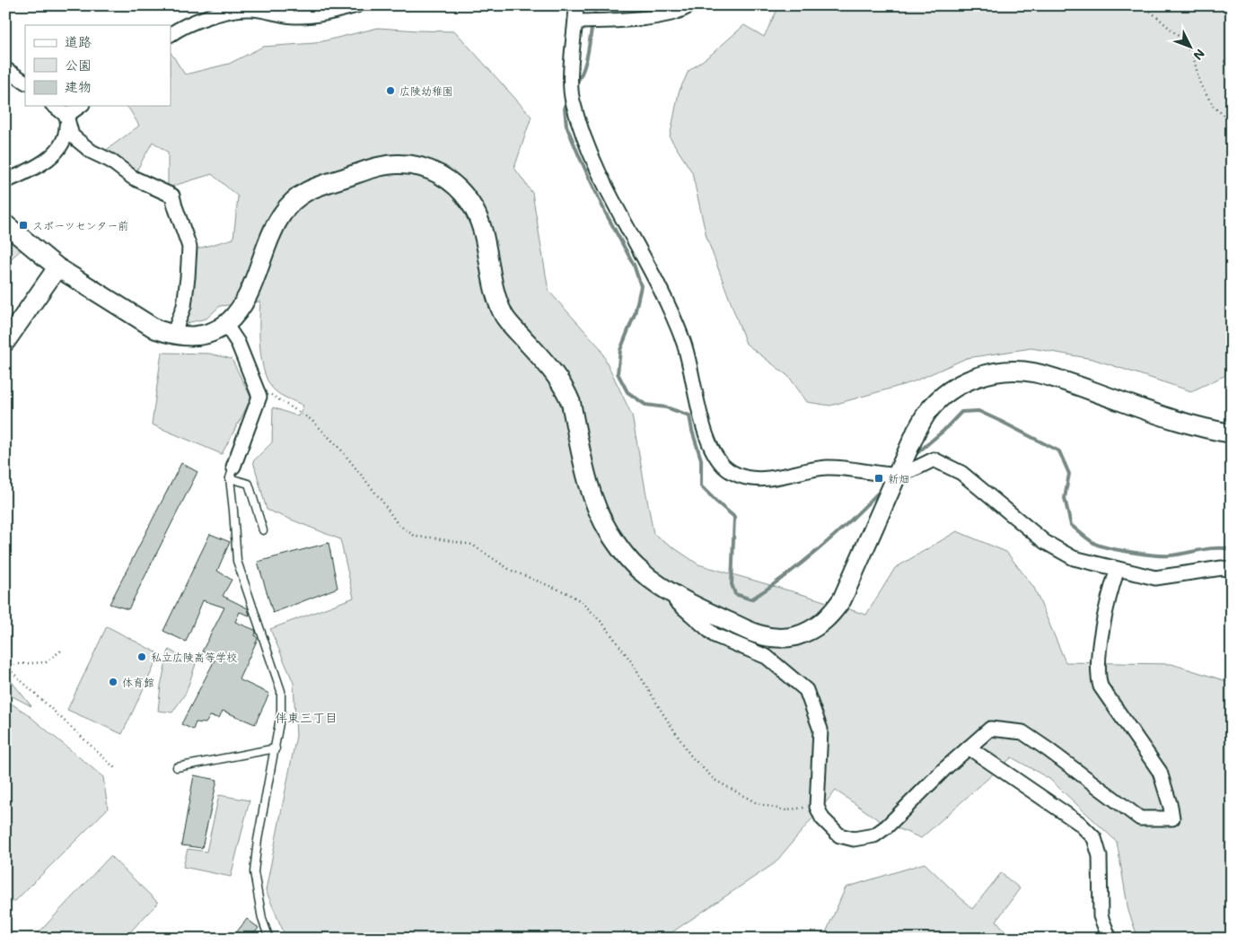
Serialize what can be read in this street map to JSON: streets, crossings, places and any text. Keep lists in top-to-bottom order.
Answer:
{
  "districts": ["伴東三丁目"],
  "places": {
    "other": ["広陵幼稚園", "私立広陵高等学校", "体育館"],
    "transit": ["スポーツセンター前", "新畑"]
  },
  "legend": ["道路", "公園", "建物"],
  "north": "bottom right"
}
